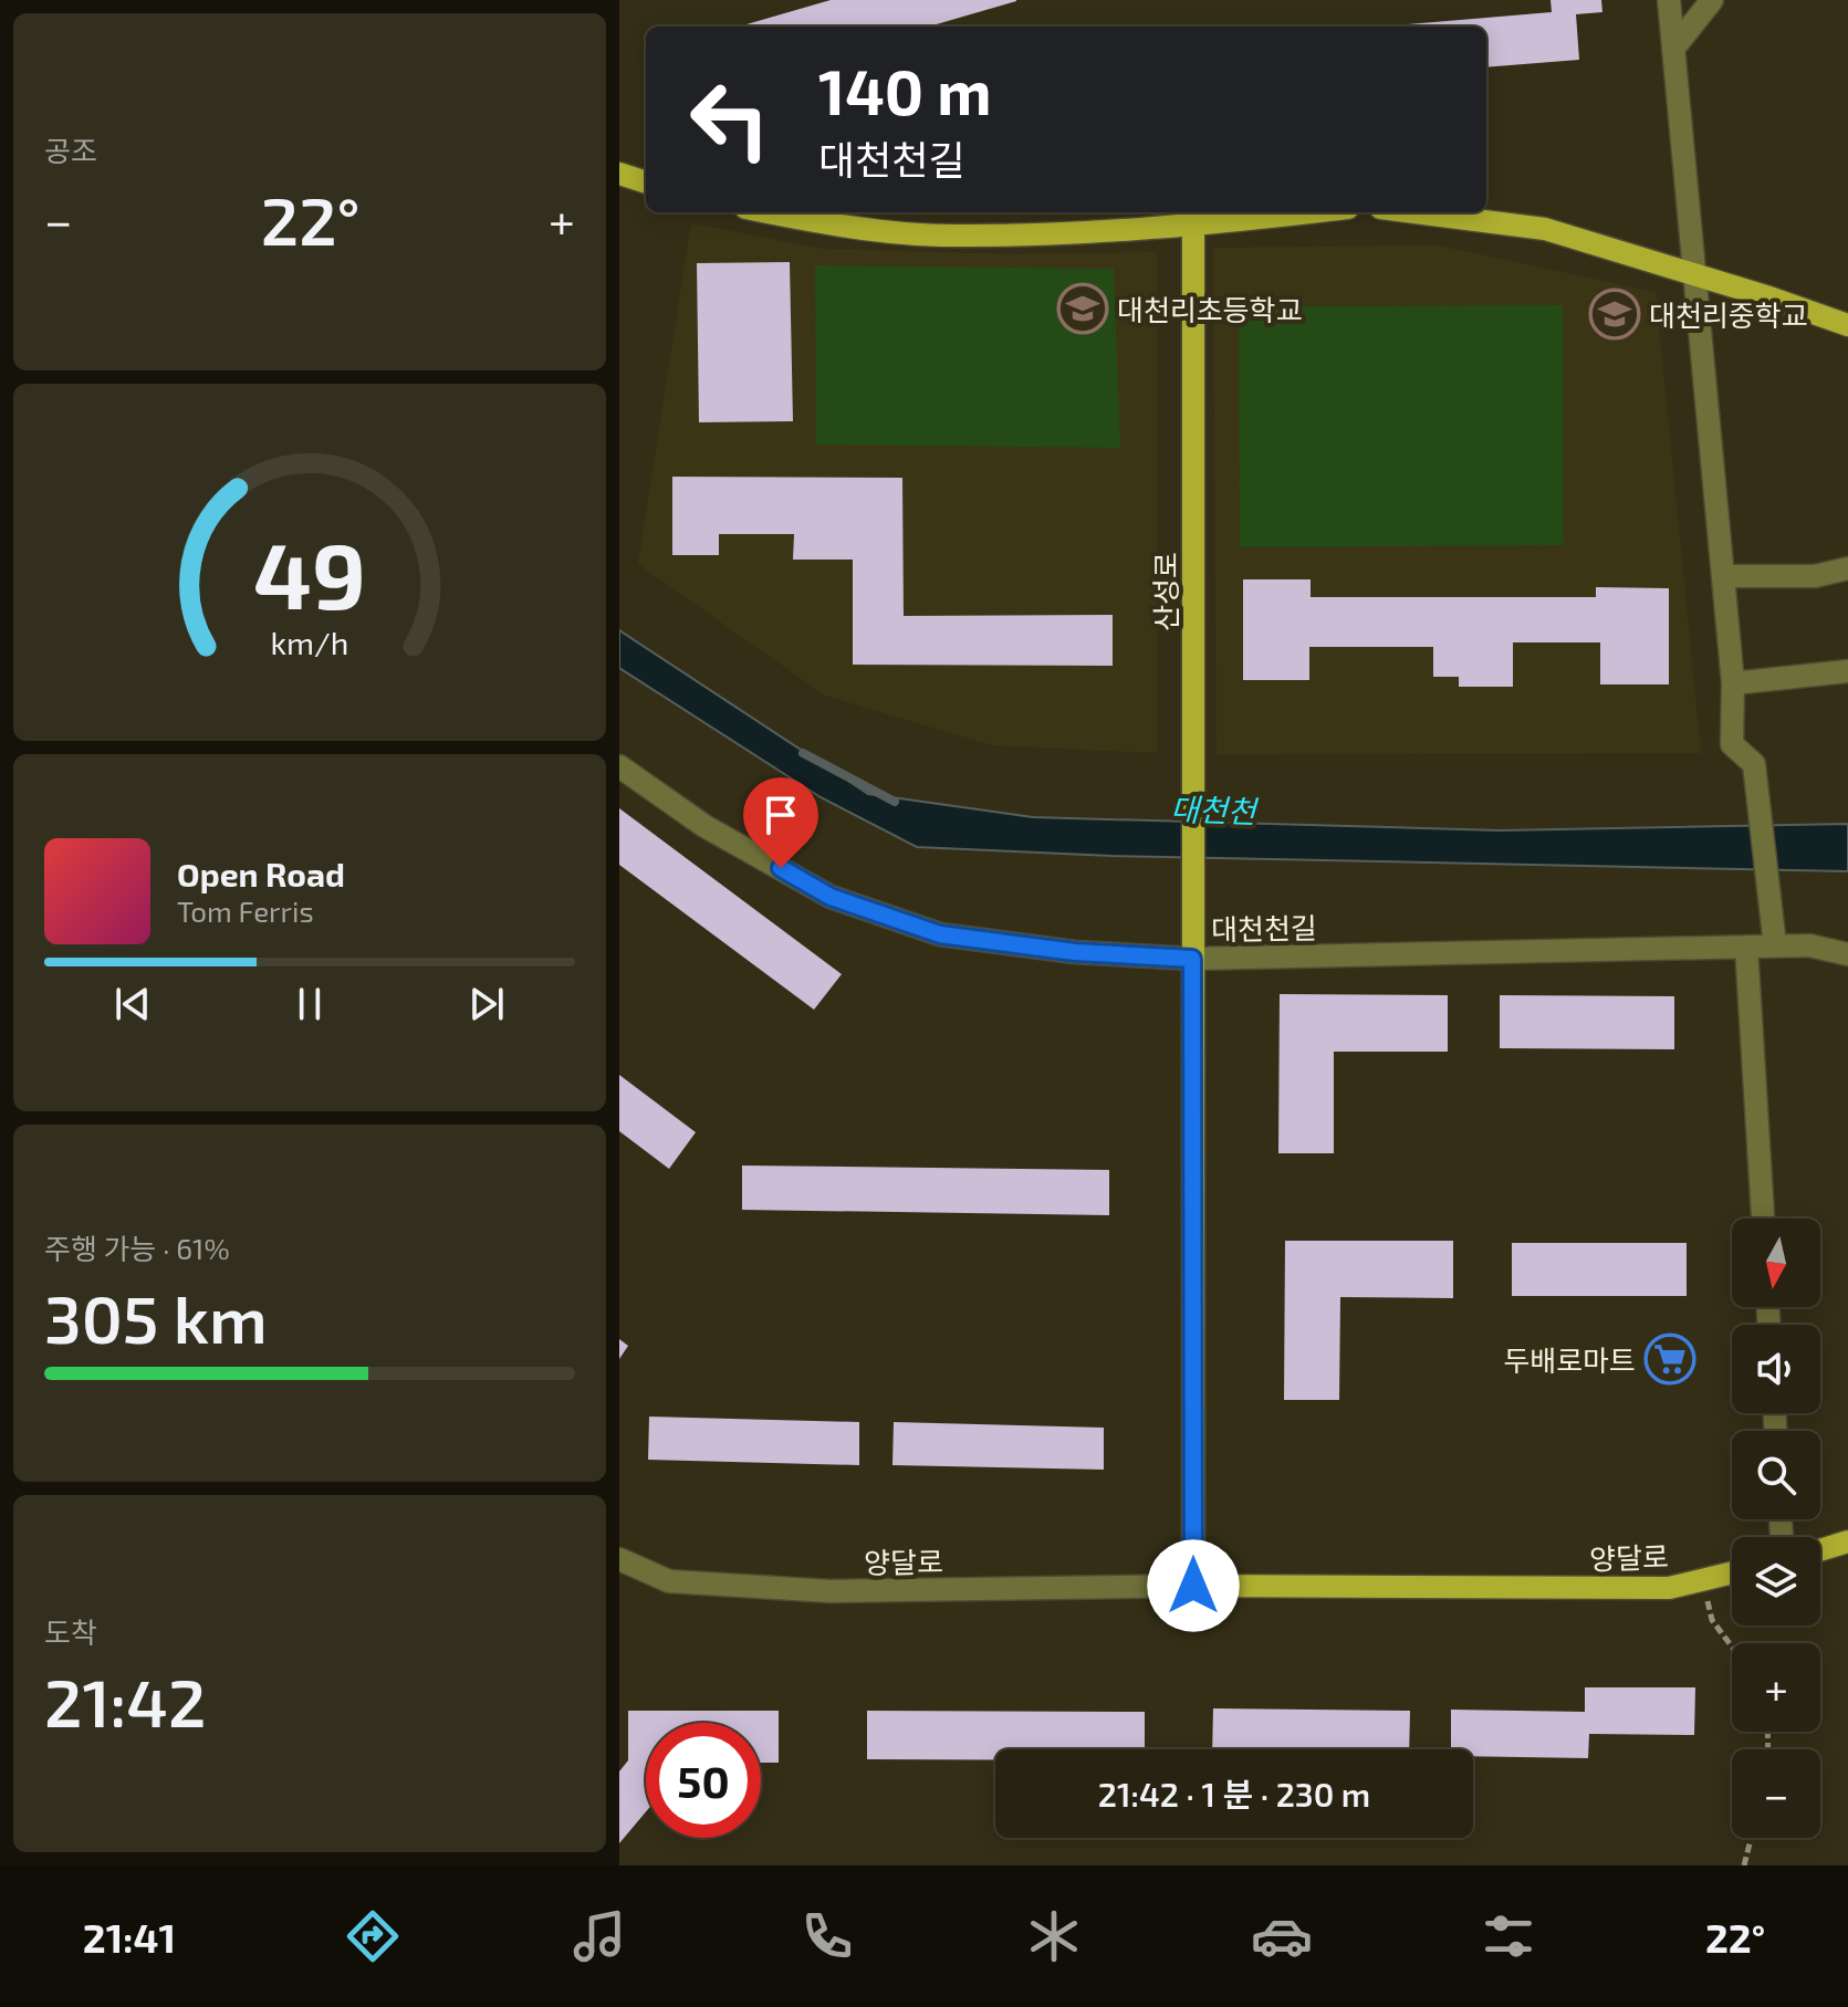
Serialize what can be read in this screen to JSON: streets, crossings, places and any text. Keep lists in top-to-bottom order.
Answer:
{
  "streets": {
    "main road": ["산성로", "양달로"],
    "street": ["대천천길"]
  },
  "crossings": [
    ["산성로", "대천천길"]
  ],
  "water": ["대천천"],
  "places": {
    "school or university": ["대천리초등학교", "대천리중학교"],
    "supermarket": ["두배로마트"]
  },
  "north": "bottom",
  "page": {
    "tile": [
      "공조",
      ["주행 가능 · 61%", "305 km"],
      ["도착", "21:42"]
    ],
    "turn": ["140 m", "대천천길"],
    "heat": ["−", "22°", "+"],
    "song": ["Open Road", "Tom Ferris"],
    "map_buttons": ["+", "−"],
    "limit": "50",
    "trip": "21:42 · 1 분 · 230 m",
    "tabs": ["21:41", "22°"],
    "gauge": ["49", "km/h"]
  }
}
